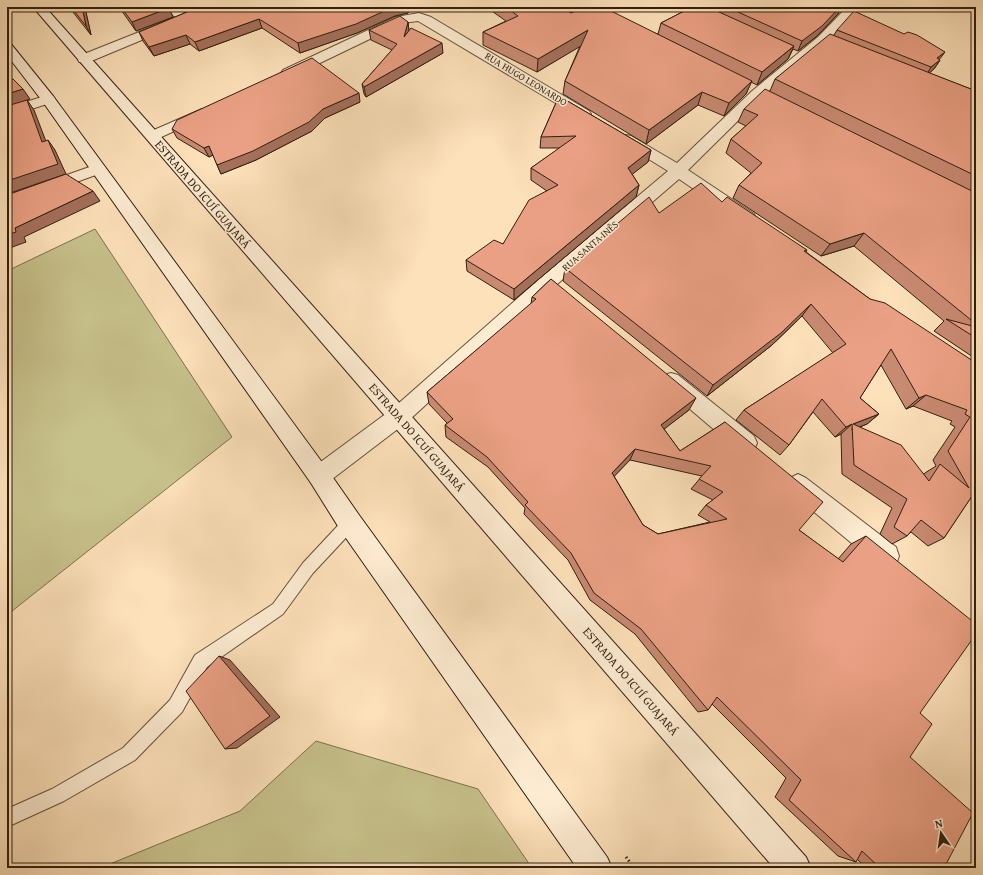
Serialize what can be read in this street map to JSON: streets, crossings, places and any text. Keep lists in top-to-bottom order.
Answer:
{
  "streets": {
    "street": ["RUA HUGO LEONARDO", "ESTRADA DO ICUÍ GUAJARÁ", "RUA SANTA INÊS"]
  },
  "crossings": [
    ["RUA HUGO LEONARDO", "RUA SANTA INÊS"],
    ["ESTRADA DO ICUÍ GUAJARÁ", "RUA SANTA INÊS"]
  ],
  "north": "top"
}
